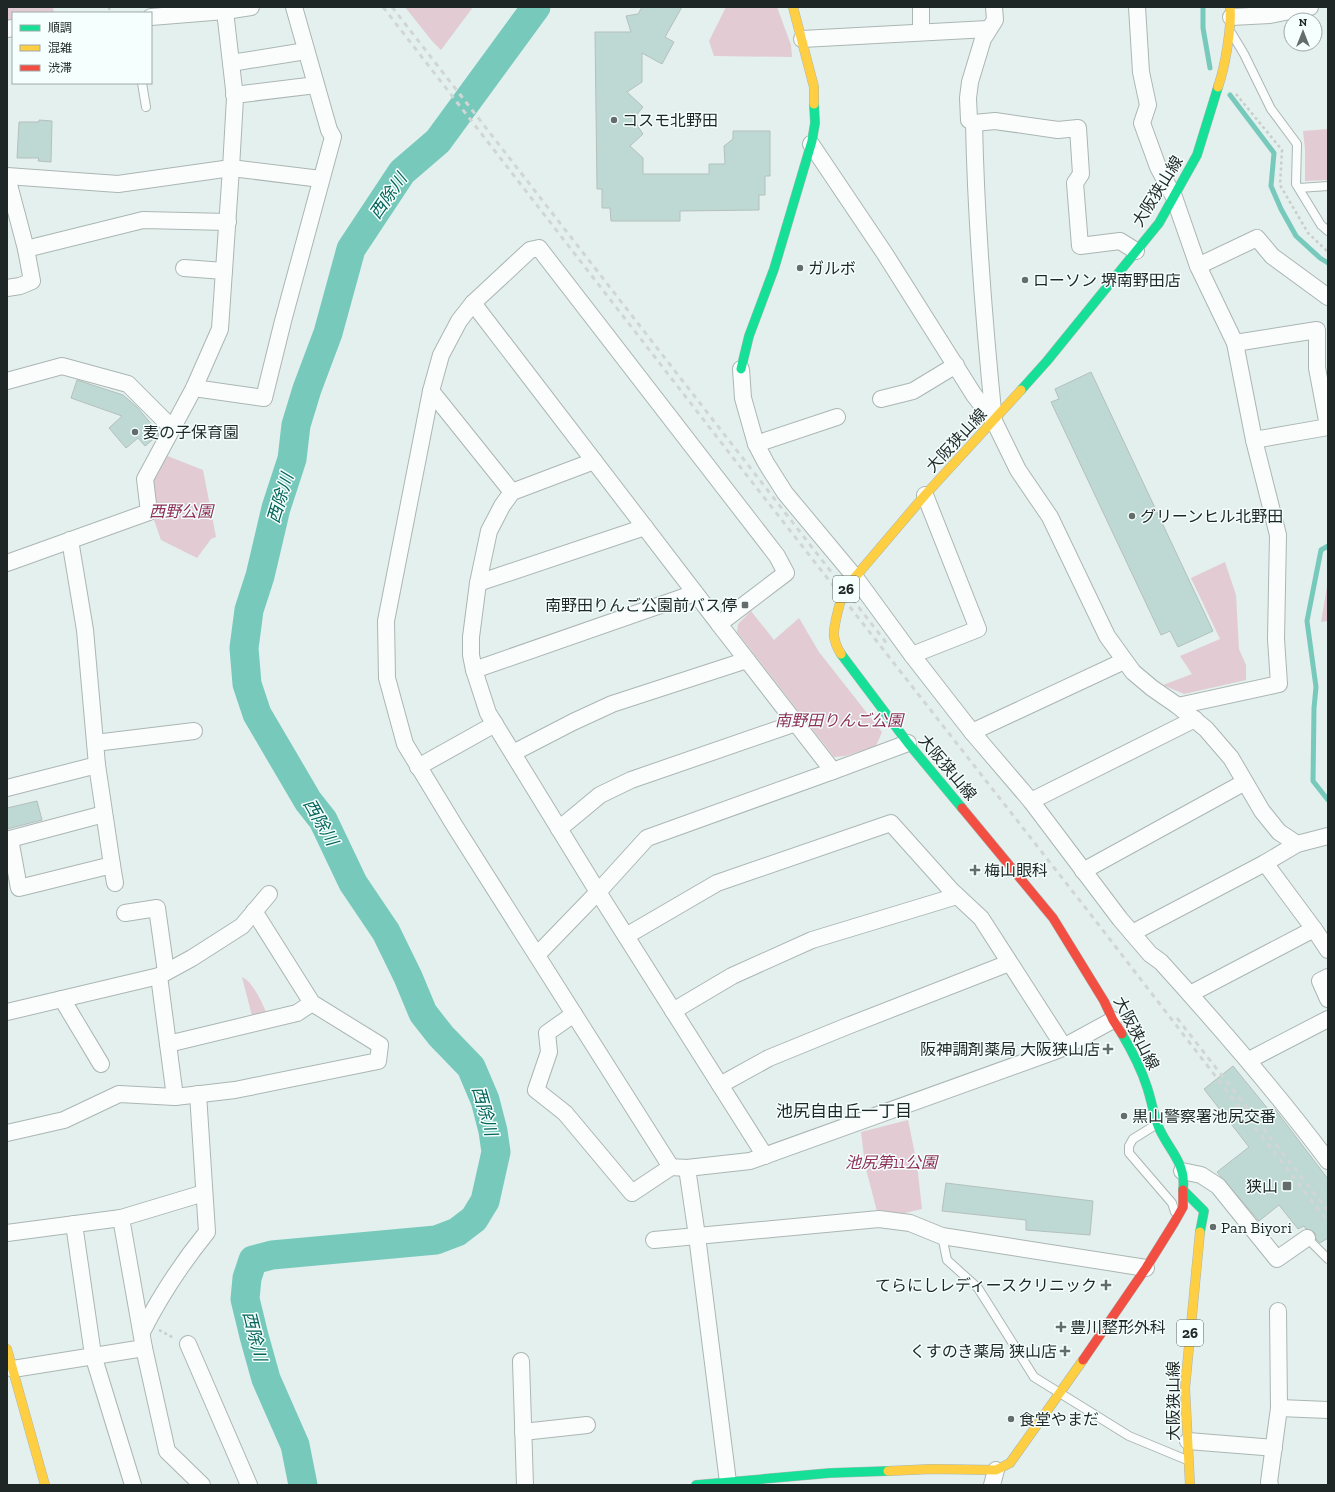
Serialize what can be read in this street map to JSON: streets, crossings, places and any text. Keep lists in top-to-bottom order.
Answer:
{
  "streets": {
    "main road": ["大阪狭山線", "26"]
  },
  "districts": ["池尻自由丘一丁目"],
  "water": ["西除川"],
  "parks": ["西野公園", "南野田りんご公園", "池尻第11公園"],
  "places": {
    "other": [
      "コスモ北野田",
      "ガルボ",
      "ローソン 堺南野田店",
      "麦の子保育園",
      "グリーンヒル北野田",
      "黒山警察署池尻交番",
      "Pan Biyori",
      "食堂やまだ"
    ],
    "transit": ["南野田りんご公園前バス停", "狭山"],
    "health": [
      "梅山眼科",
      "阪神調剤薬局 大阪狭山店",
      "てらにしレディースクリニック",
      "豊川整形外科",
      "くすのき薬局 狭山店"
    ]
  },
  "legend": ["順調", "混雑", "渋滞"],
  "north": "top"
}
